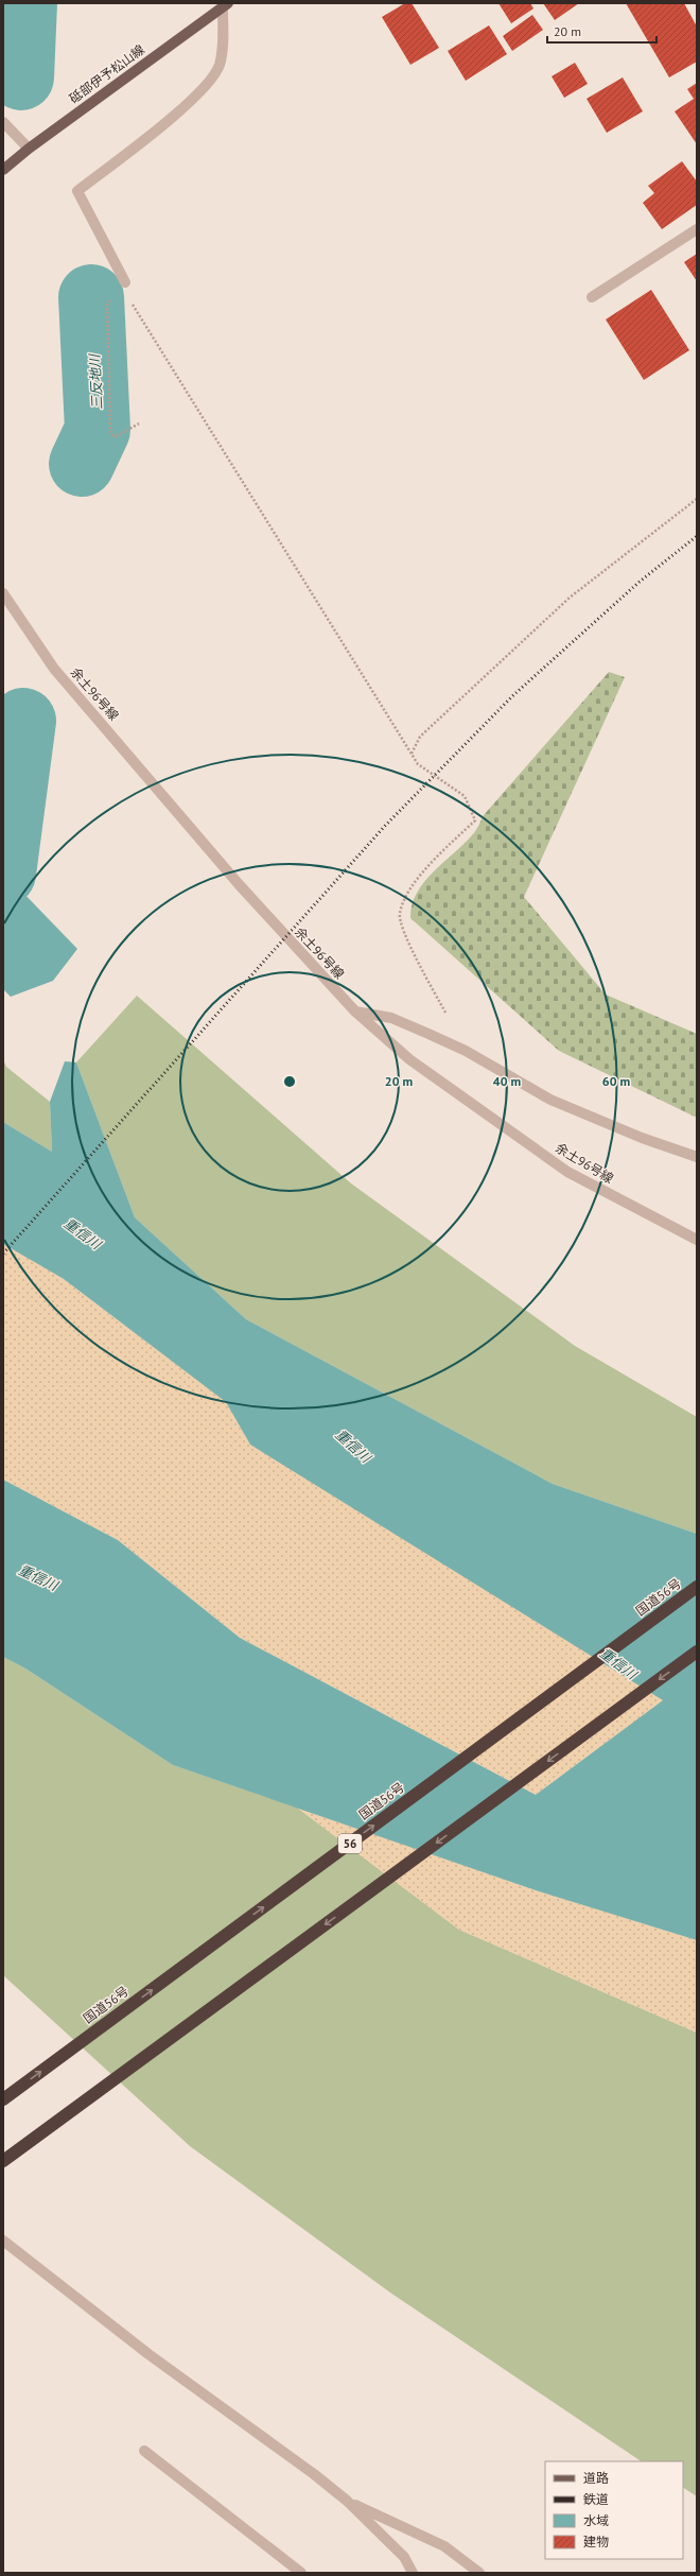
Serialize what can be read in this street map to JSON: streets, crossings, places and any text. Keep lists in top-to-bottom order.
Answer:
{
  "streets": {
    "highway": ["国道56号", "56"],
    "main road": ["砥部伊予松山線"],
    "street": ["余土96号線"]
  },
  "water": ["三反地川", "重信川"],
  "legend": [
    "道路",
    "鉄道",
    "水域",
    "建物"
  ],
  "scale_bar": "20 m",
  "rings": ["20 m", "40 m", "60 m"]
}
